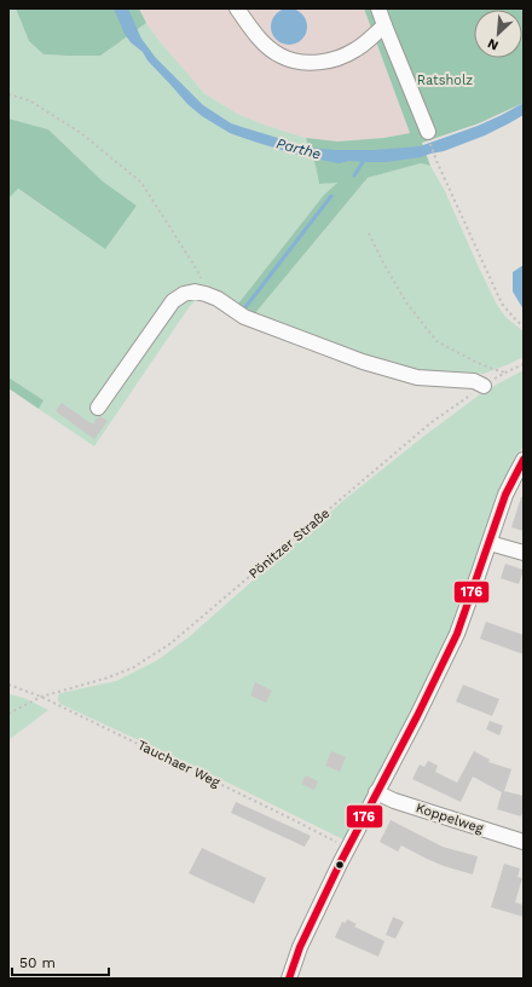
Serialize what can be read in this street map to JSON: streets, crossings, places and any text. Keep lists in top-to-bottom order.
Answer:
{
  "streets": {
    "street": ["Koppelweg"],
    "path": ["Pönitzer Straße", "Tauchaer Weg"]
  },
  "crossings": [
    ["Pönitzer Straße", "Tauchaer Weg"]
  ],
  "water": ["Parthe"],
  "parks": ["Ratsholz"],
  "lines": ["transit line 176"],
  "scale_bar": "50 m",
  "north": "bottom left"
}
